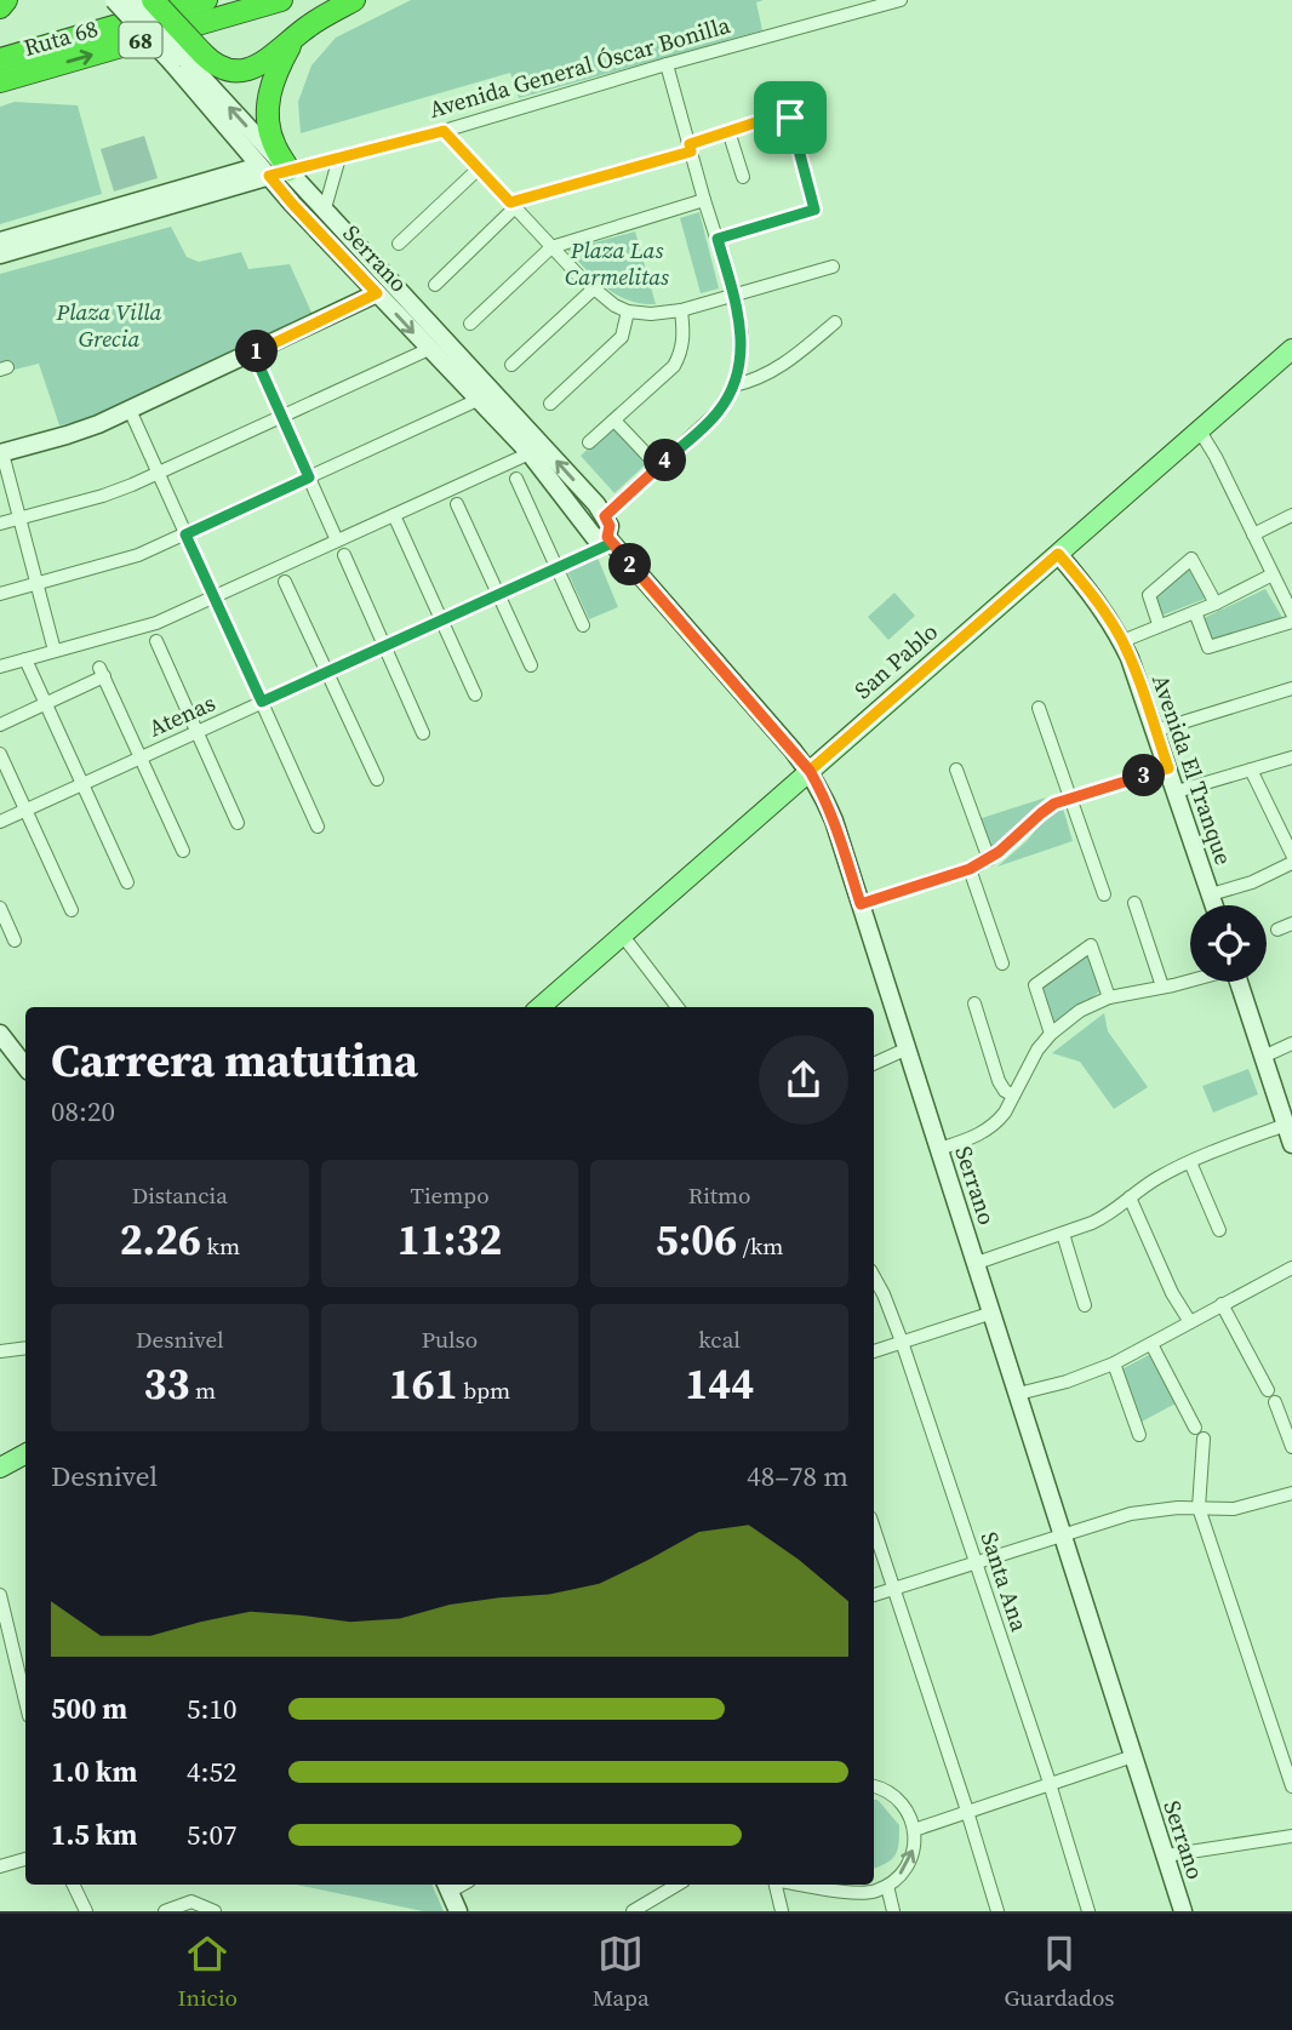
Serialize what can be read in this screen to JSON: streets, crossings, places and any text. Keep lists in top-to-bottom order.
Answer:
{
  "streets": {
    "highway": ["Ruta 68", "68"],
    "main road": [
      "Avenida General Óscar Bonilla",
      "Serrano",
      "San Pablo",
      "Avenida El Tranque"
    ],
    "street": ["Atenas", "Santa Ana"]
  },
  "crossings": [
    ["Avenida General Óscar Bonilla", "Serrano"],
    ["Serrano", "San Pablo"],
    ["Serrano", "Atenas"],
    ["San Pablo", "Avenida El Tranque"]
  ],
  "parks": ["Plaza Las Carmelitas", "Plaza Villa Grecia"],
  "page": {
    "pins": [
      "1",
      "4",
      "2",
      "3"
    ],
    "heading": ["Carrera matutina", "08:20"],
    "stats": [
      ["Distancia", "2.26 km"],
      ["Tiempo", "11:32"],
      ["Ritmo", "5:06 /km"],
      ["Desnivel", "33 m"],
      ["Pulso", "161 bpm"],
      ["kcal", "144"]
    ],
    "chart": ["Desnivel", "48–78 m"],
    "list": [
      {
        "name": "500 m",
        "note": "5:10"
      },
      {
        "name": "1.0 km",
        "note": "4:52"
      },
      {
        "name": "1.5 km",
        "note": "5:07"
      }
    ],
    "tabs": ["Inicio", "Mapa", "Guardados"]
  }
}
